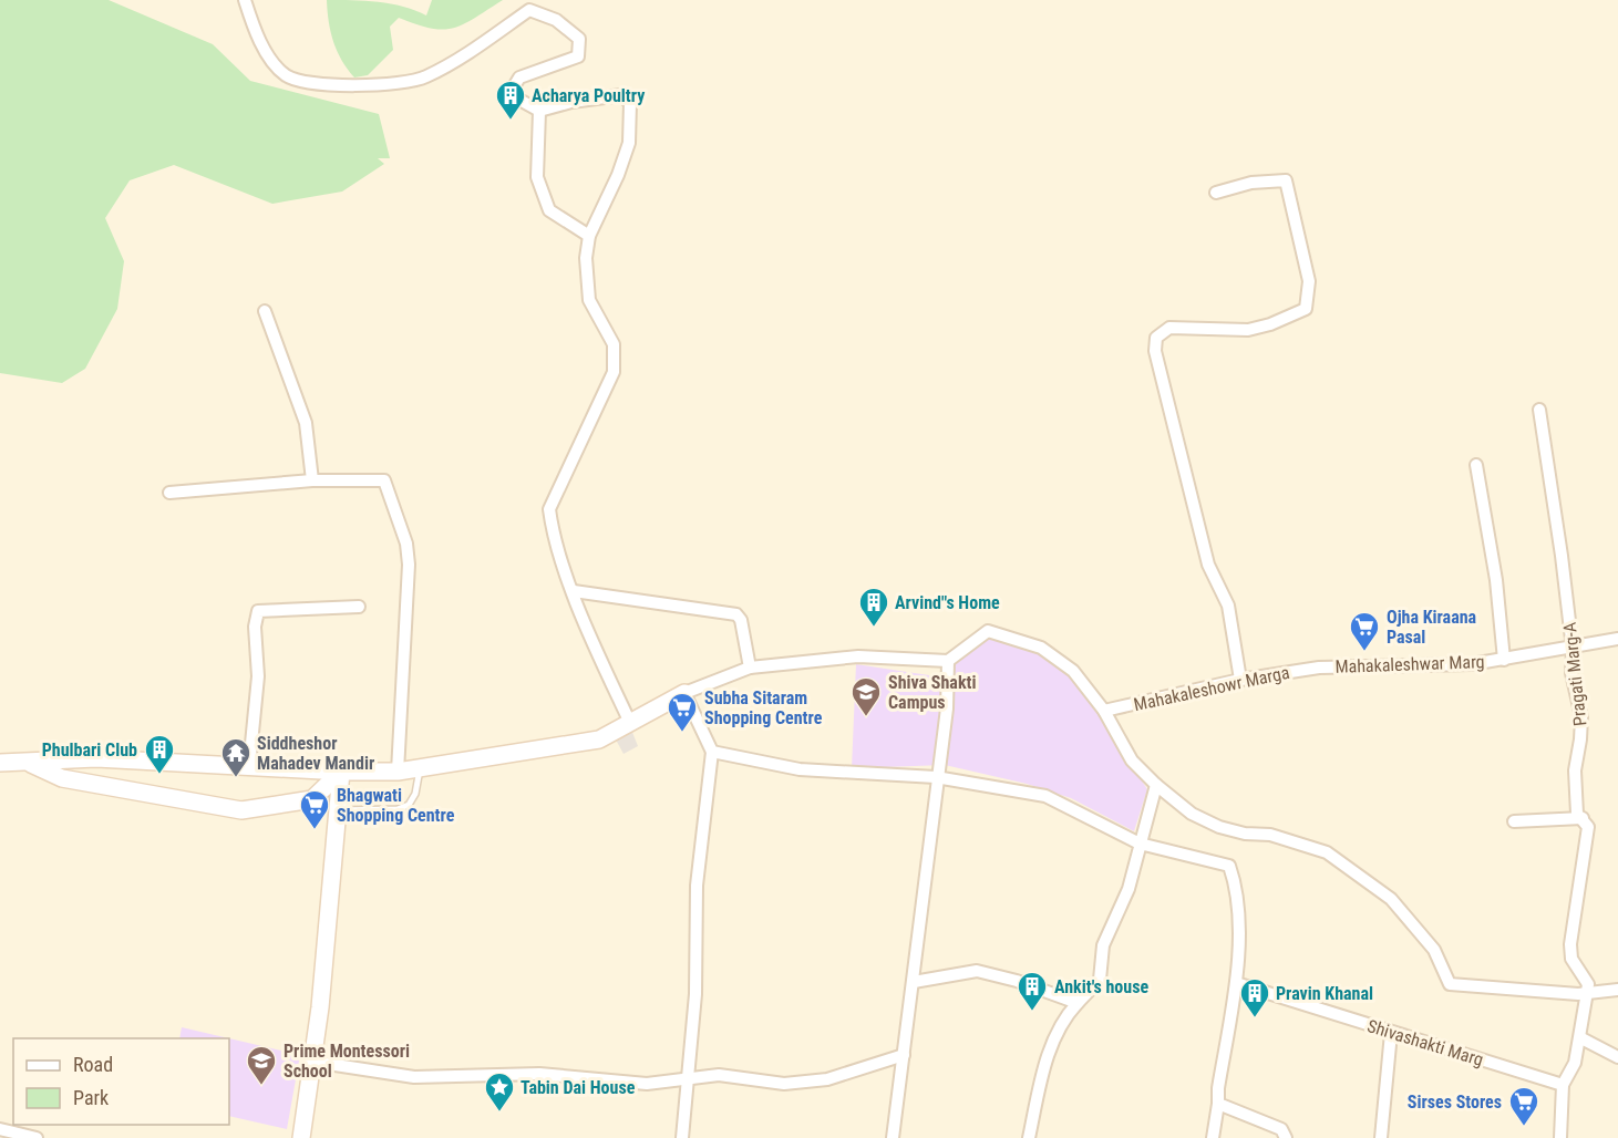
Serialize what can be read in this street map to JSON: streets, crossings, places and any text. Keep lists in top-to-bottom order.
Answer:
{
  "streets": {
    "street": [
      "Mahakaleshwar Marg",
      "Pragati Marg-A",
      "Mahakaleshowr Marga",
      "Shivashakti Marg"
    ]
  },
  "crossings": [
    ["Mahakaleshwar Marg", "Pragati Marg-A"],
    ["Mahakaleshwar Marg", "Mahakaleshowr Marga"]
  ],
  "places": {
    "building": [
      "Acharya Poultry",
      "Arvind\"s Home",
      "Phulbari Club",
      "Ankit's house",
      "Pravin Khanal"
    ],
    "supermarket": [
      "Ojha Kiraana Pasal",
      "Subha Sitaram Shopping Centre",
      "Bhagwati Shopping Centre",
      "Sirses Stores"
    ],
    "school or university": ["Shiva Shakti Campus", "Prime Montessori School"],
    "temple": ["Siddheshor Mahadev Mandir"],
    "place": ["Tabin Dai House"]
  },
  "legend": ["Road", "Park"]
}
